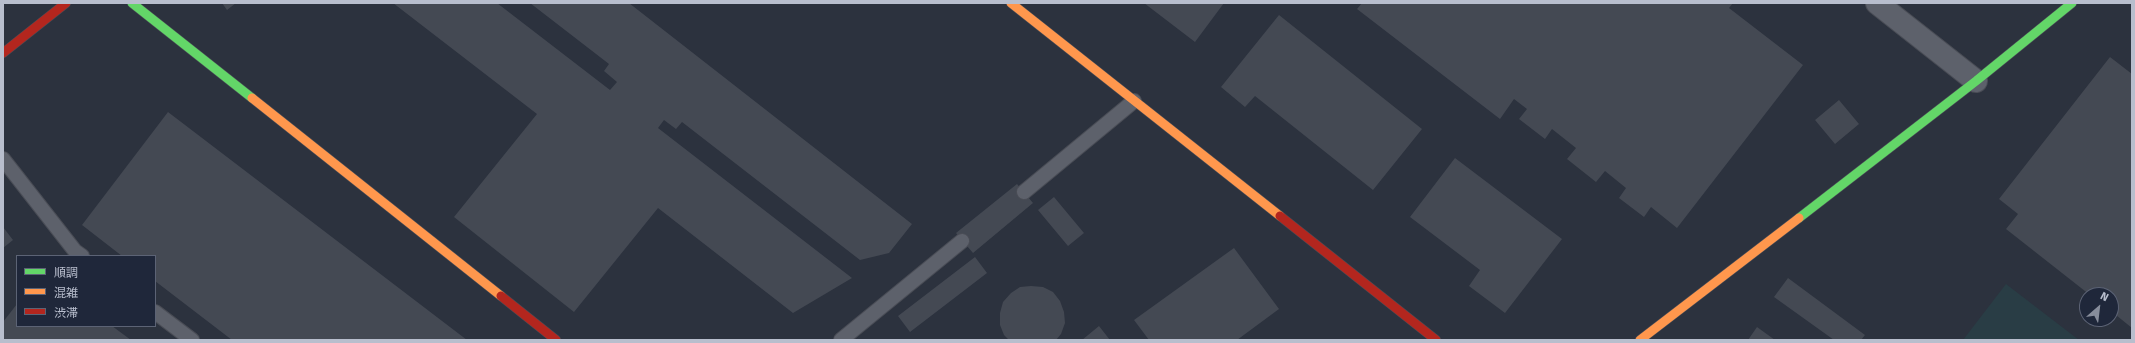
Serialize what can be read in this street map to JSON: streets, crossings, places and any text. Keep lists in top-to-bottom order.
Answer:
{
  "legend": ["順調", "混雑", "渋滞"],
  "north": "top right"
}
